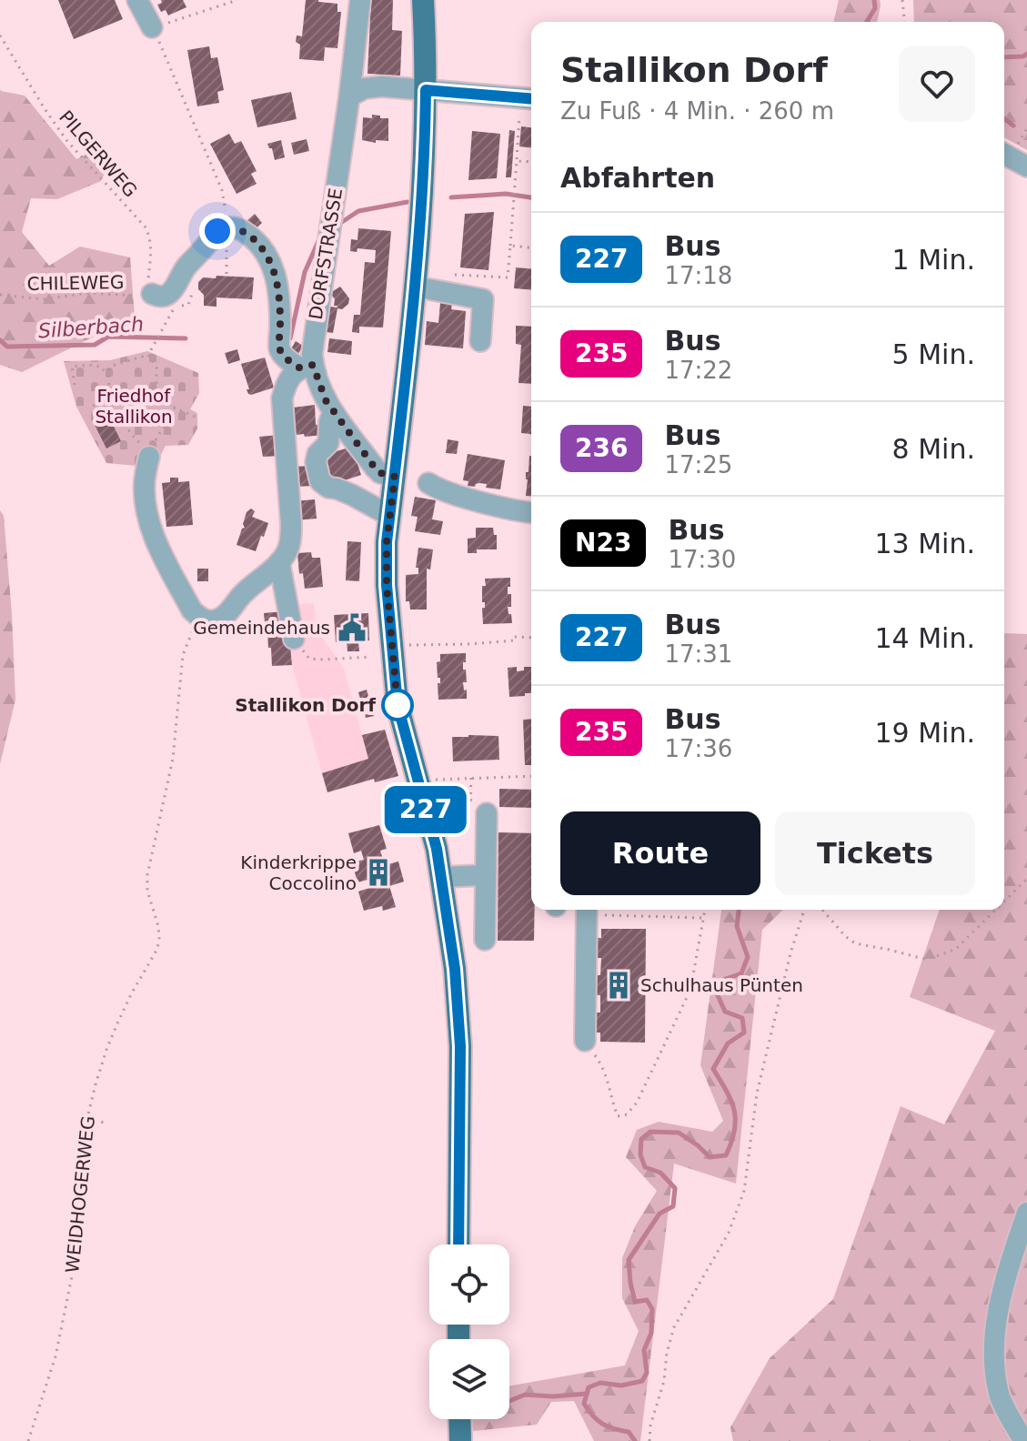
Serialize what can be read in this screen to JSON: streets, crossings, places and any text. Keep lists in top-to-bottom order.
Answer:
{
  "streets": {
    "street": ["DORFSTRASSE"],
    "path": ["PILGERWEG", "CHILEWEG", "WEIDHOGERWEG"]
  },
  "crossings": [
    ["PILGERWEG", "CHILEWEG"]
  ],
  "water": ["Silberbach"],
  "parks": ["Friedhof Stallikon"],
  "places": {
    "public building": ["Gemeindehaus"],
    "other": ["Stallikon Dorf"],
    "building": ["Kinderkrippe Coccolino", "Schulhaus Pünten"]
  },
  "lines": ["bus line 227"],
  "page": {
    "on_map": "227",
    "heading": [
      ["Stallikon Dorf", "Zu Fuß · 4 Min. · 260 m"],
      "Abfahrten"
    ],
    "list": [
      {
        "mark": "227",
        "name": "Bus",
        "note": "17:18",
        "value": "1 Min."
      },
      {
        "mark": "235",
        "name": "Bus",
        "note": "17:22",
        "value": "5 Min."
      },
      {
        "mark": "236",
        "name": "Bus",
        "note": "17:25",
        "value": "8 Min."
      },
      {
        "mark": "N23",
        "name": "Bus",
        "note": "17:30",
        "value": "13 Min."
      },
      {
        "mark": "227",
        "name": "Bus",
        "note": "17:31",
        "value": "14 Min."
      },
      {
        "mark": "235",
        "name": "Bus",
        "note": "17:36",
        "value": "19 Min."
      }
    ],
    "buttons": ["Route", "Tickets"]
  }
}
